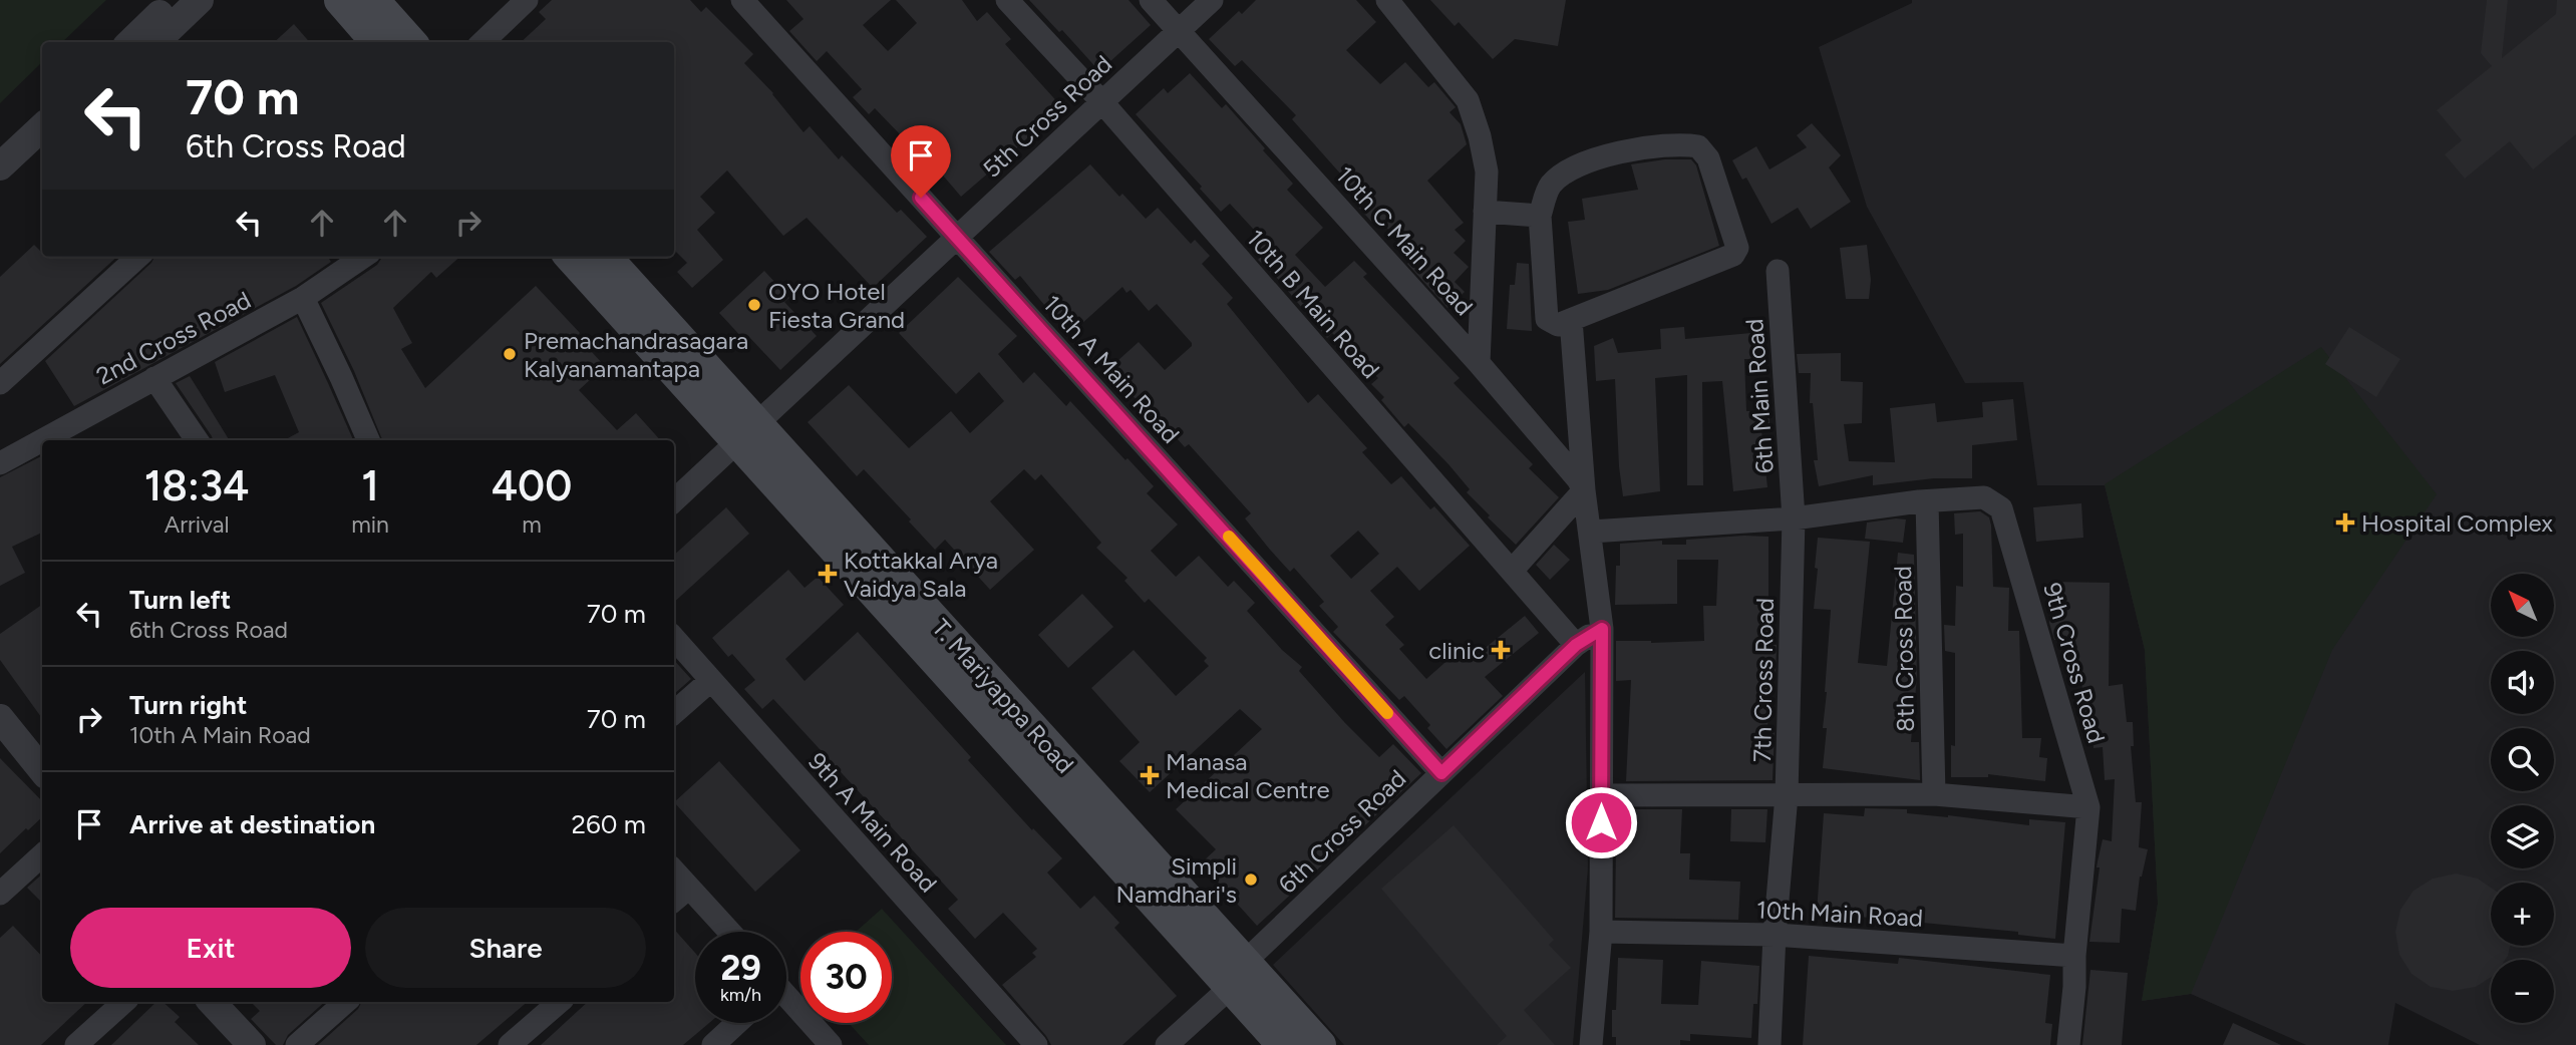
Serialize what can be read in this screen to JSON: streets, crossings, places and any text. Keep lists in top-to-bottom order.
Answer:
{
  "streets": {
    "main road": ["T. Mariyappa Road"],
    "street": [
      "5th Cross Road",
      "10th C Main Road",
      "10th B Main Road",
      "2nd Cross Road",
      "10th A Main Road",
      "6th Main Road",
      "8th Cross Road",
      "9th Cross Road",
      "7th Cross Road",
      "9th A Main Road",
      "6th Cross Road",
      "10th Main Road"
    ]
  },
  "crossings": [
    ["5th Cross Road", "10th C Main Road"],
    ["5th Cross Road", "10th B Main Road"],
    ["5th Cross Road", "10th A Main Road"],
    ["5th Cross Road", "T. Mariyappa Road"],
    ["10th B Main Road", "6th Cross Road"],
    ["10th A Main Road", "6th Cross Road"],
    ["6th Main Road", "9th Cross Road"],
    ["6th Main Road", "7th Cross Road"],
    ["8th Cross Road", "9th Cross Road"],
    ["9th Cross Road", "7th Cross Road"],
    ["9th Cross Road", "10th Main Road"],
    ["7th Cross Road", "10th Main Road"],
    ["T. Mariyappa Road", "6th Cross Road"]
  ],
  "places": {
    "other": ["OYO Hotel Fiesta Grand", "Premachandrasagara Kalyanamantapa", "Simpli Namdhari's"],
    "health": [
      "Hospital Complex",
      "Kottakkal Arya Vaidya Sala",
      "clinic",
      "Manasa Medical Centre"
    ]
  },
  "north": "top left",
  "page": {
    "turn": ["70 m", "6th Cross Road"],
    "eta": [
      "18:34",
      "Arrival",
      "1",
      "min",
      "400",
      "m"
    ],
    "list": [
      {
        "name": "Turn left",
        "note": "6th Cross Road",
        "value": "70 m"
      },
      {
        "name": "Turn right",
        "note": "10th A Main Road",
        "value": "70 m"
      },
      {
        "name": "Arrive at destination",
        "value": "260 m"
      }
    ],
    "map_buttons": ["+", "−"],
    "buttons": ["Exit", "Share"],
    "speed": "29 km/h",
    "limit": "30"
  }
}
